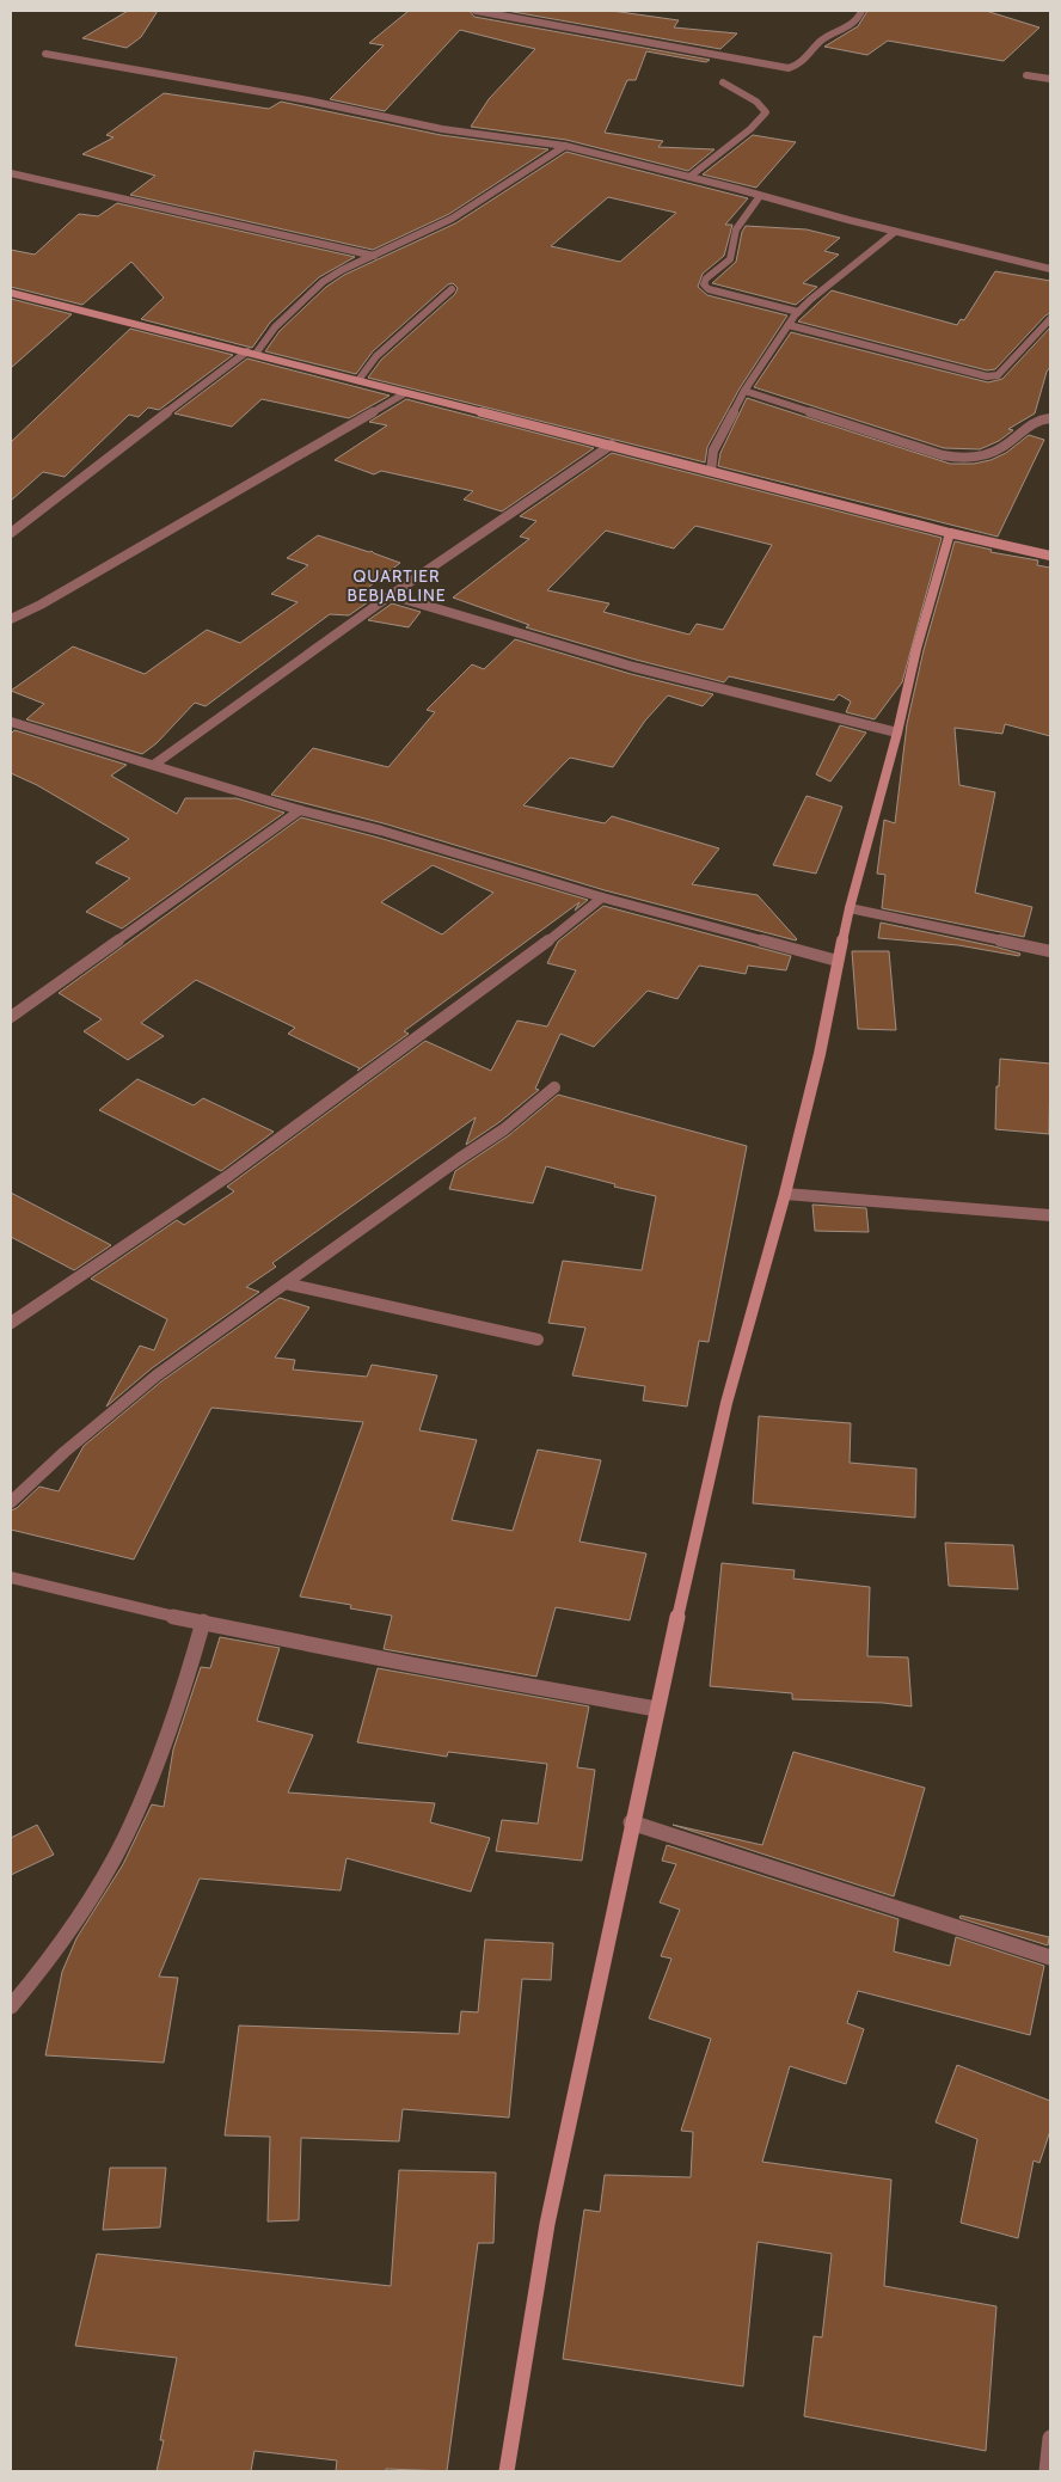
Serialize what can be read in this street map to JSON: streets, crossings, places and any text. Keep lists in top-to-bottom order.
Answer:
{
  "districts": ["QUARTIER BEBJABLINE"]
}
